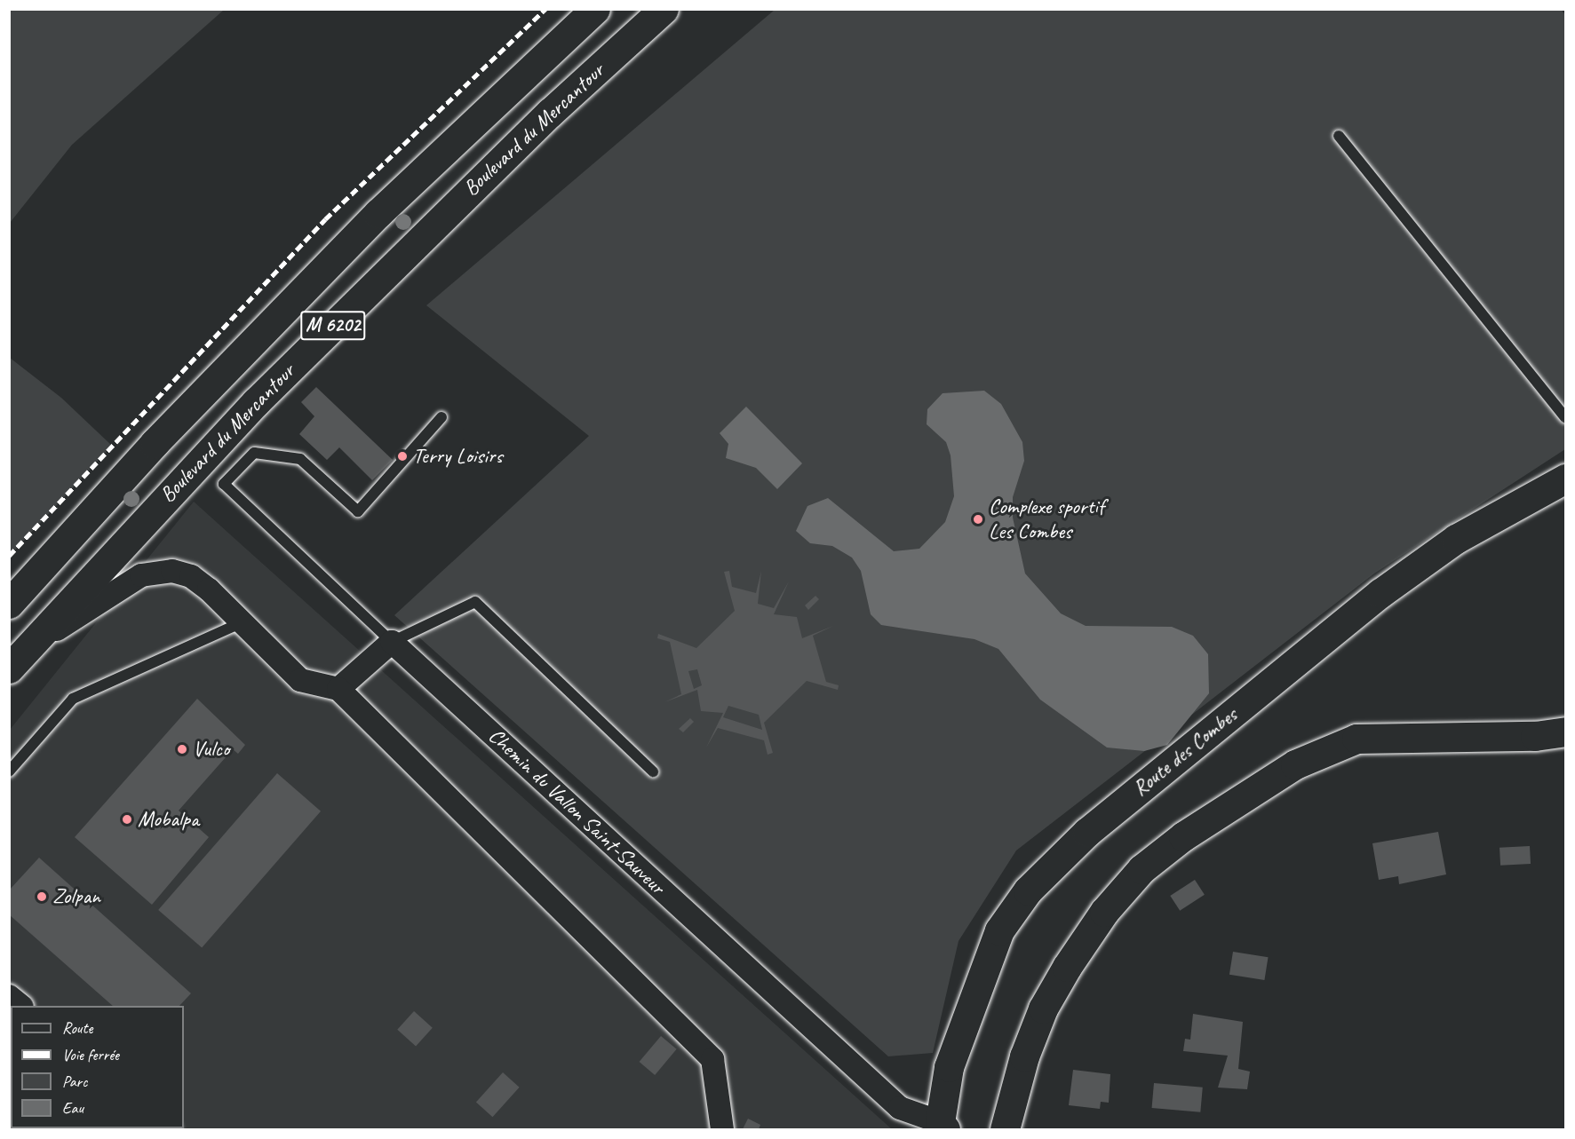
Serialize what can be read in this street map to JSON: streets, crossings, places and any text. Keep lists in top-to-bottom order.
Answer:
{
  "streets": {
    "main road": ["Boulevard du Mercantour", "M 6202", "Route des Combes"],
    "street": ["Chemin du Vallon Saint-Sauveur"]
  },
  "crossings": [
    ["Route des Combes", "Chemin du Vallon Saint-Sauveur"]
  ],
  "places": [
    "Terry Loisirs",
    "Complexe sportif Les Combes",
    "Vulco",
    "Mobalpa",
    "Zolpan"
  ],
  "legend": [
    "Route",
    "Voie ferrée",
    "Parc",
    "Eau"
  ]
}
